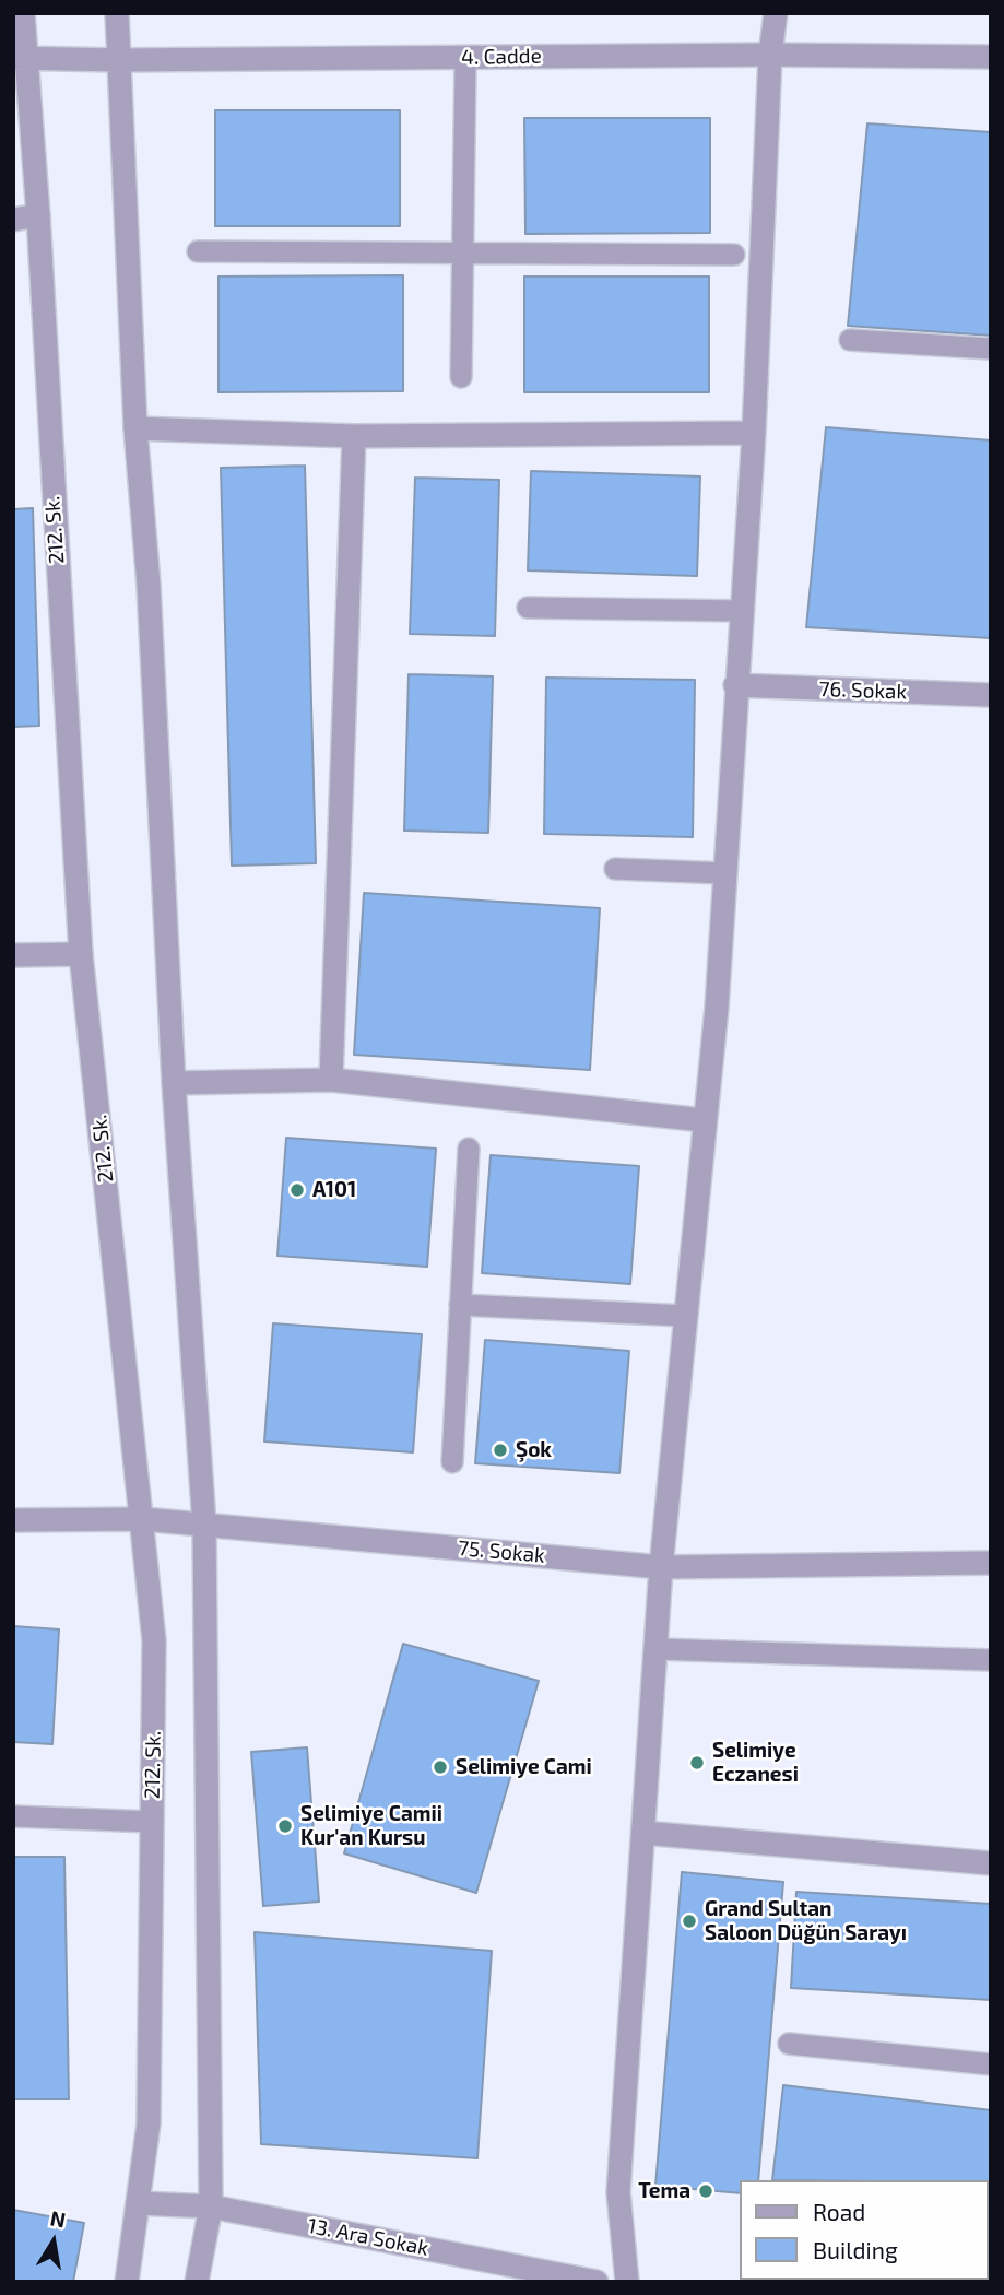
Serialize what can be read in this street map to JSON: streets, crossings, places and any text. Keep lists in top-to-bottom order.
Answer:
{
  "streets": {
    "street": [
      "4. Cadde",
      "212. Sk.",
      "76. Sokak",
      "75. Sokak",
      "13. Ara Sokak"
    ]
  },
  "crossings": [
    ["4. Cadde", "212. Sk."],
    ["212. Sk.", "75. Sokak"],
    ["212. Sk.", "13. Ara Sokak"]
  ],
  "places": [
    "A101",
    "Şok",
    "Selimiye Eczanesi",
    "Selimiye Cami",
    "Selimiye Camii Kur'an Kursu",
    "Grand Sultan Saloon Düğün Sarayı",
    "Tema"
  ],
  "legend": ["Road", "Building"],
  "north": "top"
}
